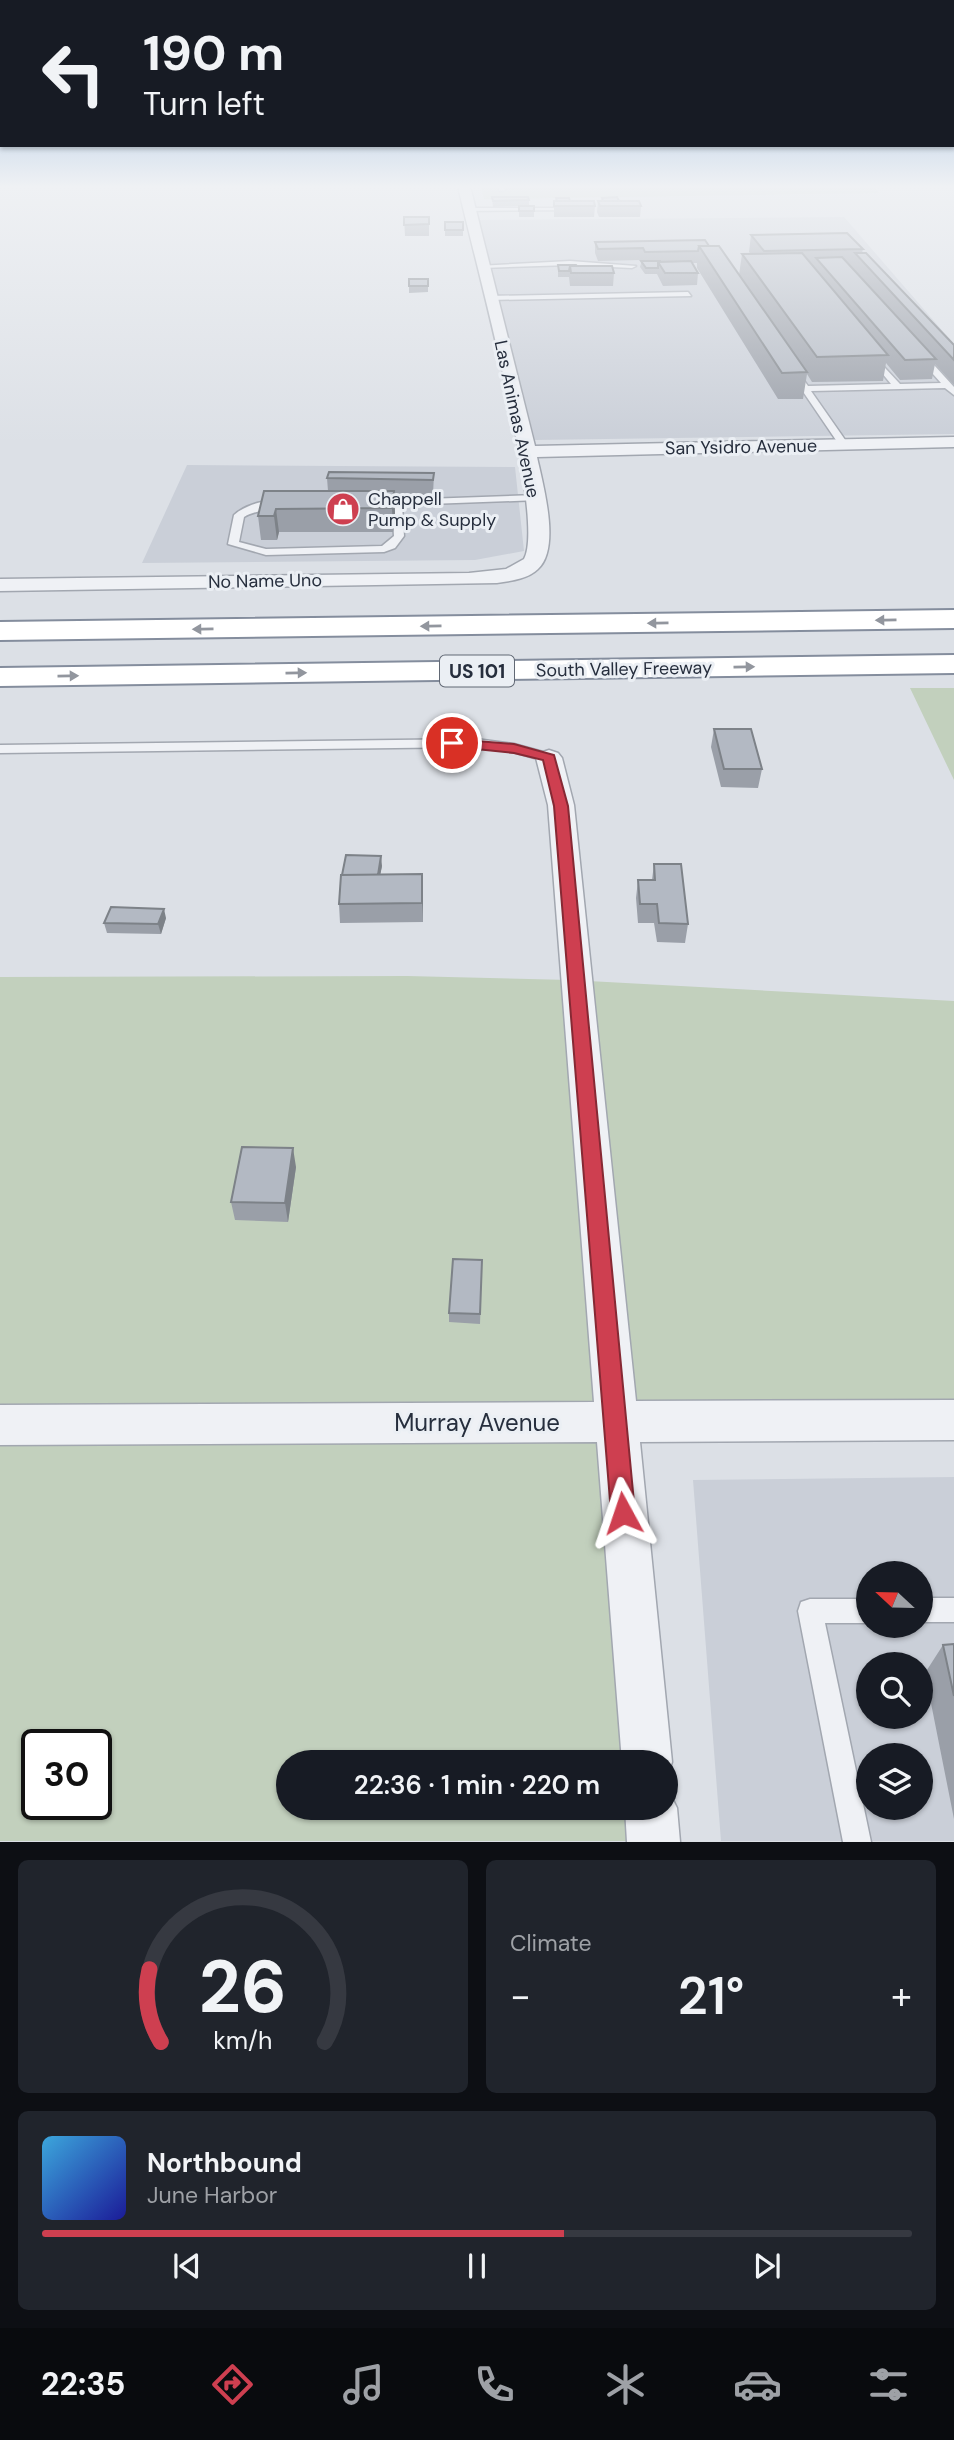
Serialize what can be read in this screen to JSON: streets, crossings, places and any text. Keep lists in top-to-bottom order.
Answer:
{
  "streets": {
    "highway": ["South Valley Freeway", "US 101"],
    "street": [
      "Las Animas Avenue",
      "San Ysidro Avenue",
      "No Name Uno",
      "Murray Avenue"
    ]
  },
  "crossings": [
    ["Las Animas Avenue", "San Ysidro Avenue"],
    ["Las Animas Avenue", "No Name Uno"]
  ],
  "places": {
    "shop": ["Chappell Pump & Supply"]
  },
  "north": "left",
  "page": {
    "turn": ["190 m", "Turn left"],
    "limit": "30",
    "trip": "22:36 · 1 min · 220 m",
    "tile": "Climate",
    "heat": ["−", "21°", "+"],
    "song": ["Northbound", "June Harbor"],
    "tabs": "22:35",
    "gauge": ["26", "km/h"]
  }
}
